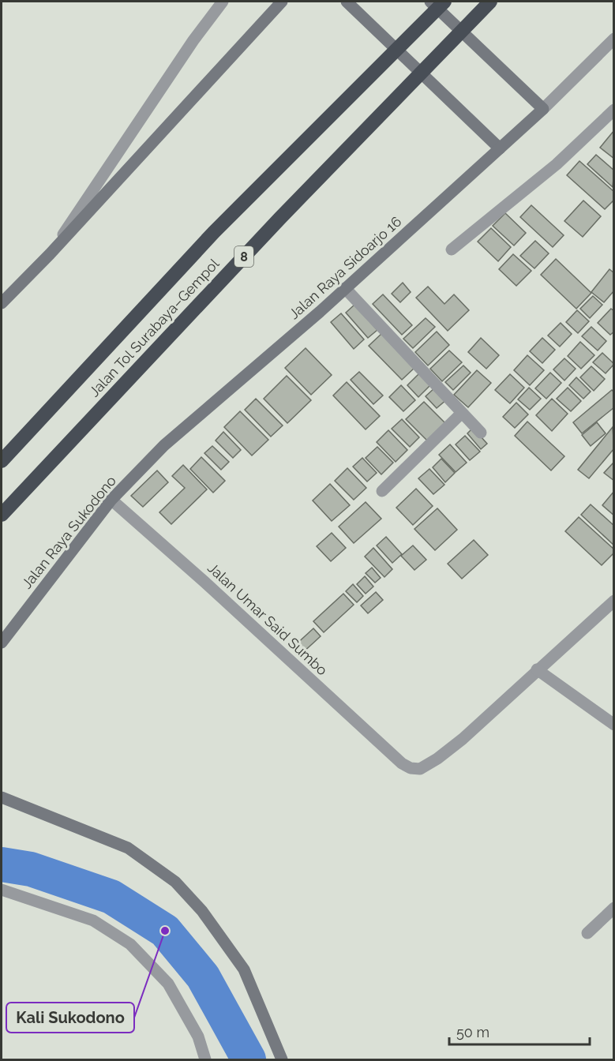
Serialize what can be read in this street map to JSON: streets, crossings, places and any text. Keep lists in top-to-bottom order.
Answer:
{
  "streets": {
    "highway": ["8", "Jalan Tol Surabaya–Gempol"],
    "main road": ["Jalan Raya Sidoarjo 16", "Jalan Raya Sukodono"],
    "street": ["Jalan Umar Said Sumbo"]
  },
  "crossings": [
    ["Jalan Raya Sidoarjo 16", "Jalan Raya Sukodono"],
    ["Jalan Raya Sukodono", "Jalan Umar Said Sumbo"]
  ],
  "places": ["Kali Sukodono"],
  "scale_bar": "50 m"
}
